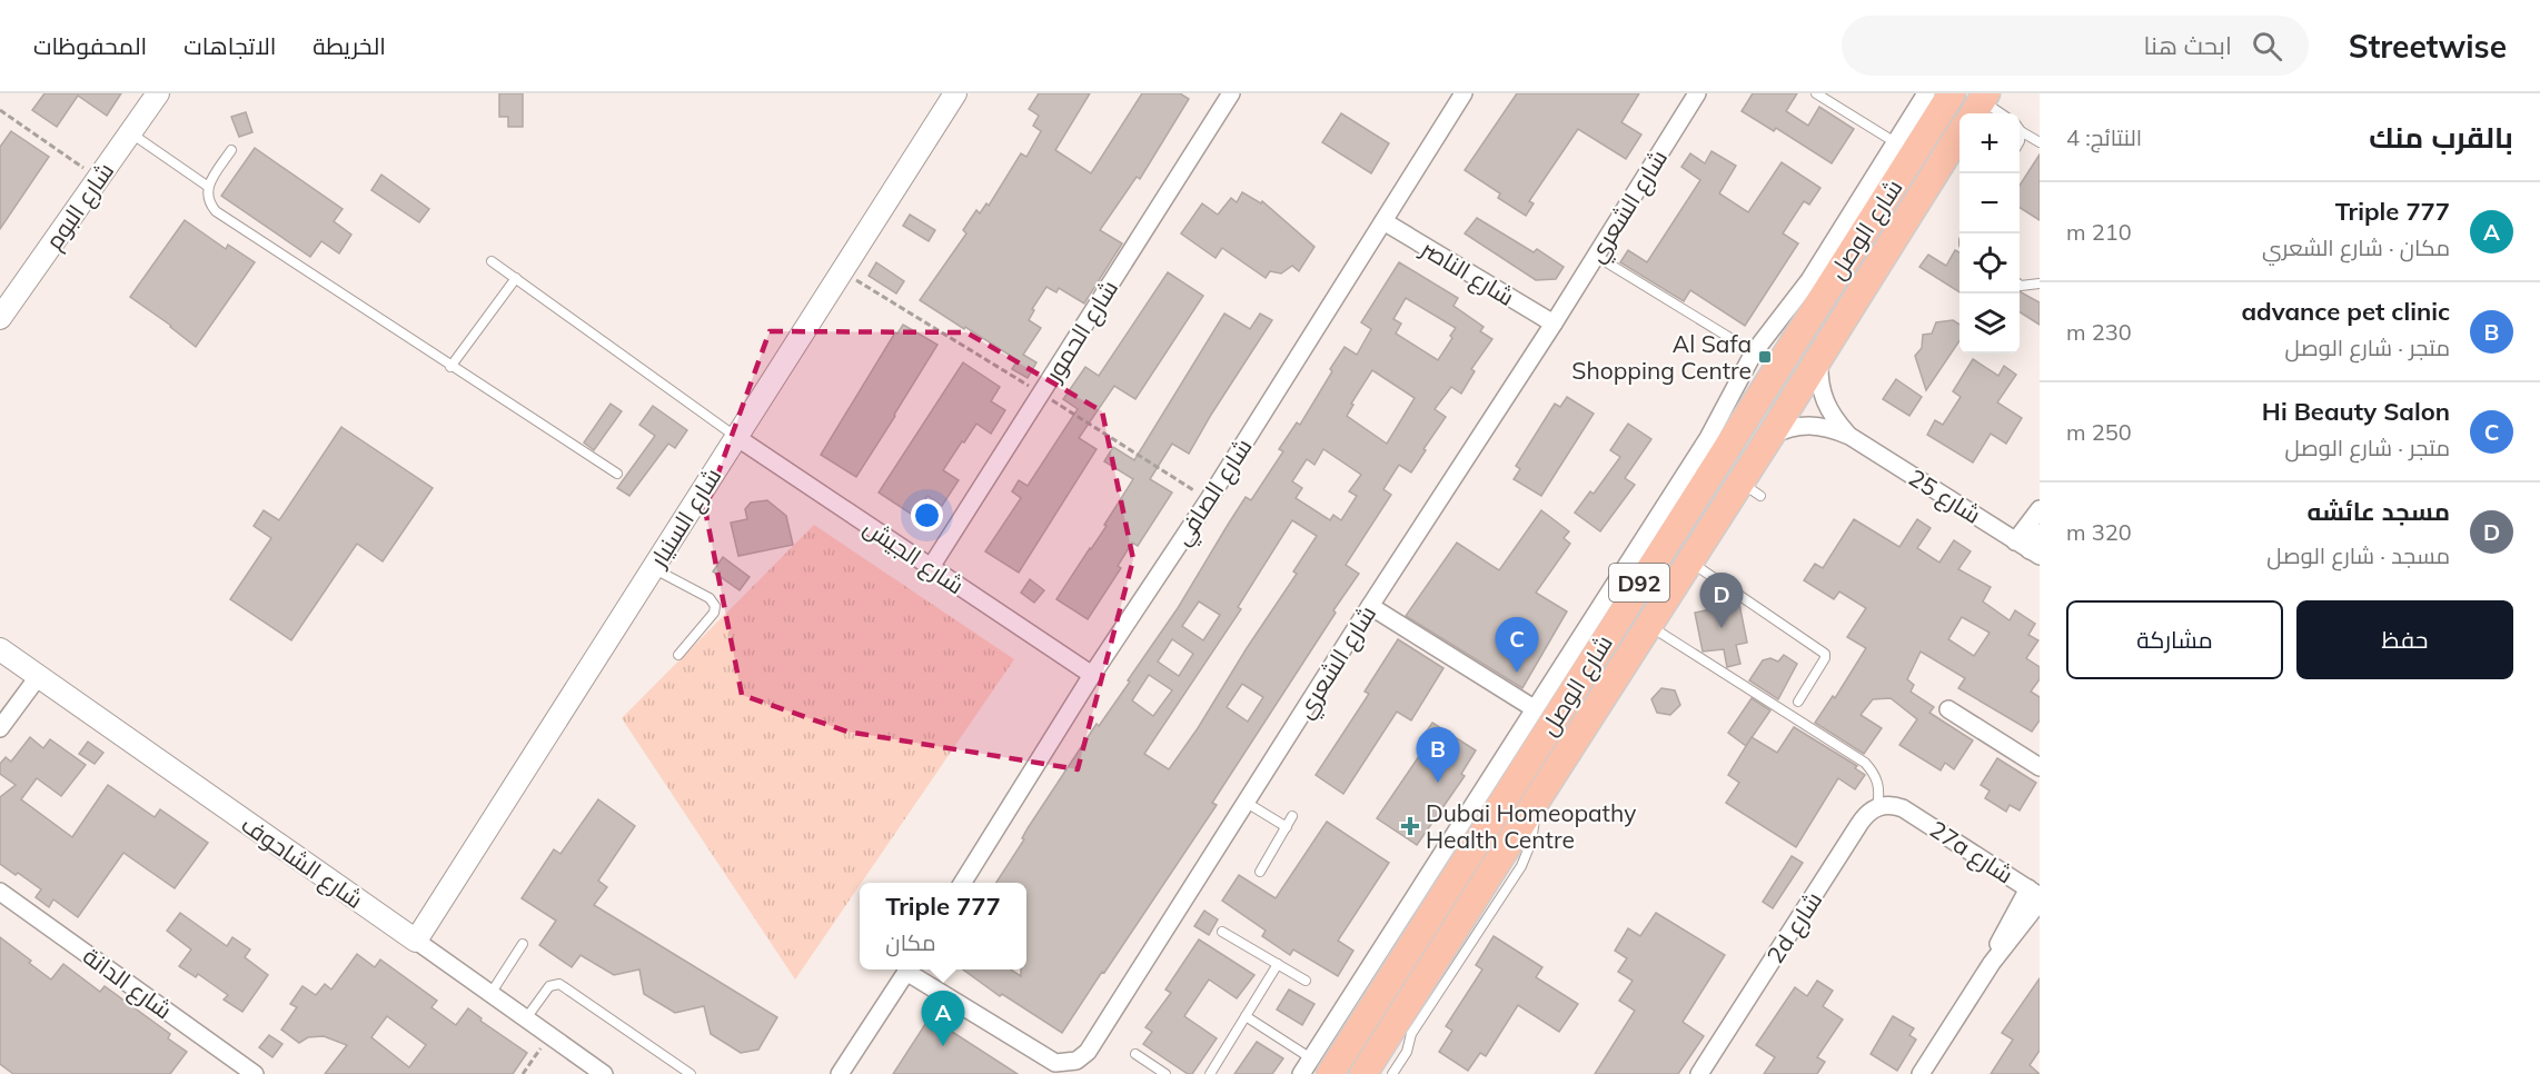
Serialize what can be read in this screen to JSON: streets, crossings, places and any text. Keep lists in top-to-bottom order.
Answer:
{
  "streets": {
    "main road": ["شارع الوصل", "D92"],
    "street": [
      "شارع البوم",
      "شارع الشعري",
      "شارع الناصر",
      "شارع الحمور",
      "شارع الصافي",
      "شارع 25",
      "شارع السنيار",
      "شارع الجيش",
      "27a شارع",
      "شارع الشاحوف",
      "2d شارع",
      "شارع الدانة"
    ]
  },
  "crossings": [
    ["شارع الشعري", "شارع الناصر"],
    ["شارع الوصل", "شارع 25"],
    ["شارع الناصر", "شارع الصافي"],
    ["شارع الحمور", "شارع الجيش"],
    ["شارع الصافي", "شارع الجيش"],
    ["شارع السنيار", "شارع الجيش"],
    ["شارع السنيار", "شارع الشاحوف"],
    ["27a شارع", "2d شارع"]
  ],
  "places": {
    "transit": ["Al Safa Shopping Centre"],
    "health": ["Dubai Homeopathy Health Centre"]
  },
  "page": {
    "header": "Streetwise",
    "search": "ابحث هنا",
    "nav": ["الخريطة", "الاتجاهات", "المحفوظات"],
    "heading": ["بالقرب منك", "النتائج: 4"],
    "map_buttons": ["+", "−"],
    "list": [
      {
        "mark": "A",
        "name": "Triple 777",
        "note": "مكان · شارع الشعري",
        "value": "210 m"
      },
      {
        "mark": "B",
        "name": "advance pet clinic",
        "note": "متجر · شارع الوصل",
        "value": "230 m"
      },
      {
        "mark": "C",
        "name": "Hi Beauty Salon",
        "note": "متجر · شارع الوصل",
        "value": "250 m"
      },
      {
        "mark": "D",
        "name": "مسجد عائشه",
        "note": "مسجد · شارع الوصل",
        "value": "320 m"
      }
    ],
    "pins": [
      "D",
      "C",
      "B",
      "A"
    ],
    "buttons": ["حفظ", "مشاركة"],
    "popup": ["Triple 777", "مكان"]
  }
}
